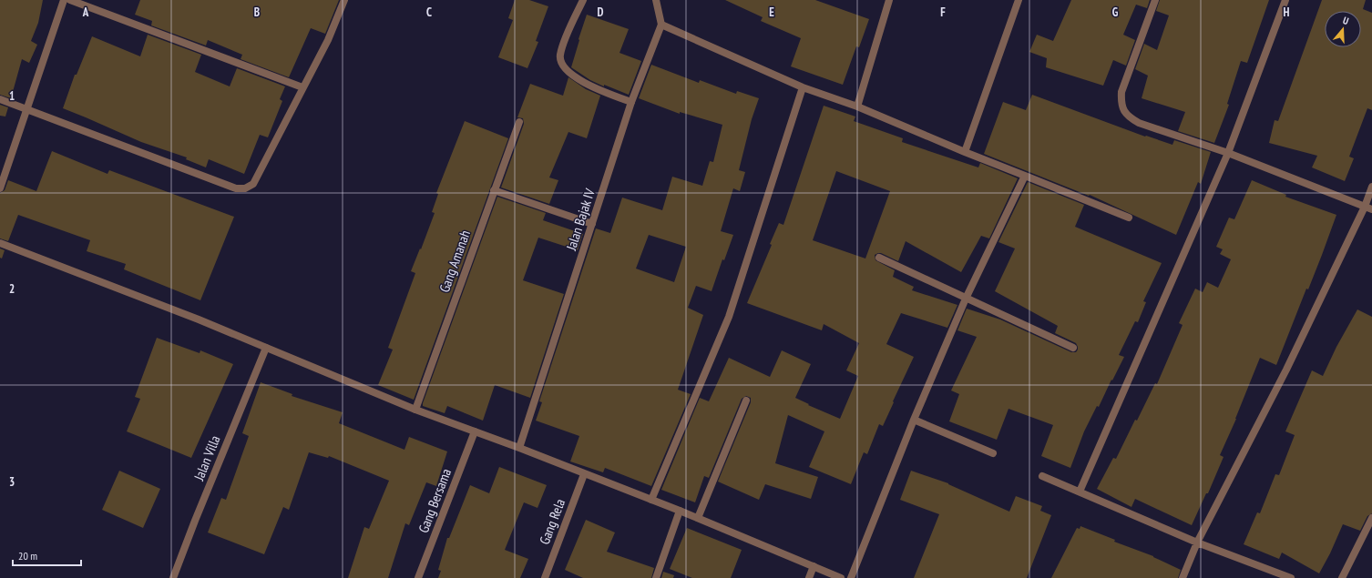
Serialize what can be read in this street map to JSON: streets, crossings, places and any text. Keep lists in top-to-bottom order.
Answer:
{
  "streets": {
    "street": [
      "Jalan Bajak IV",
      "Gang Amanah",
      "Jalan Villa",
      "Gang Bersama",
      "Gang Rela"
    ]
  },
  "scale_bar": "20 m",
  "north": "top",
  "grid": {
    "columns": [
      "A",
      "B",
      "C",
      "D",
      "E",
      "F",
      "G",
      "H"
    ],
    "rows": ["1", "2", "3"]
  }
}
